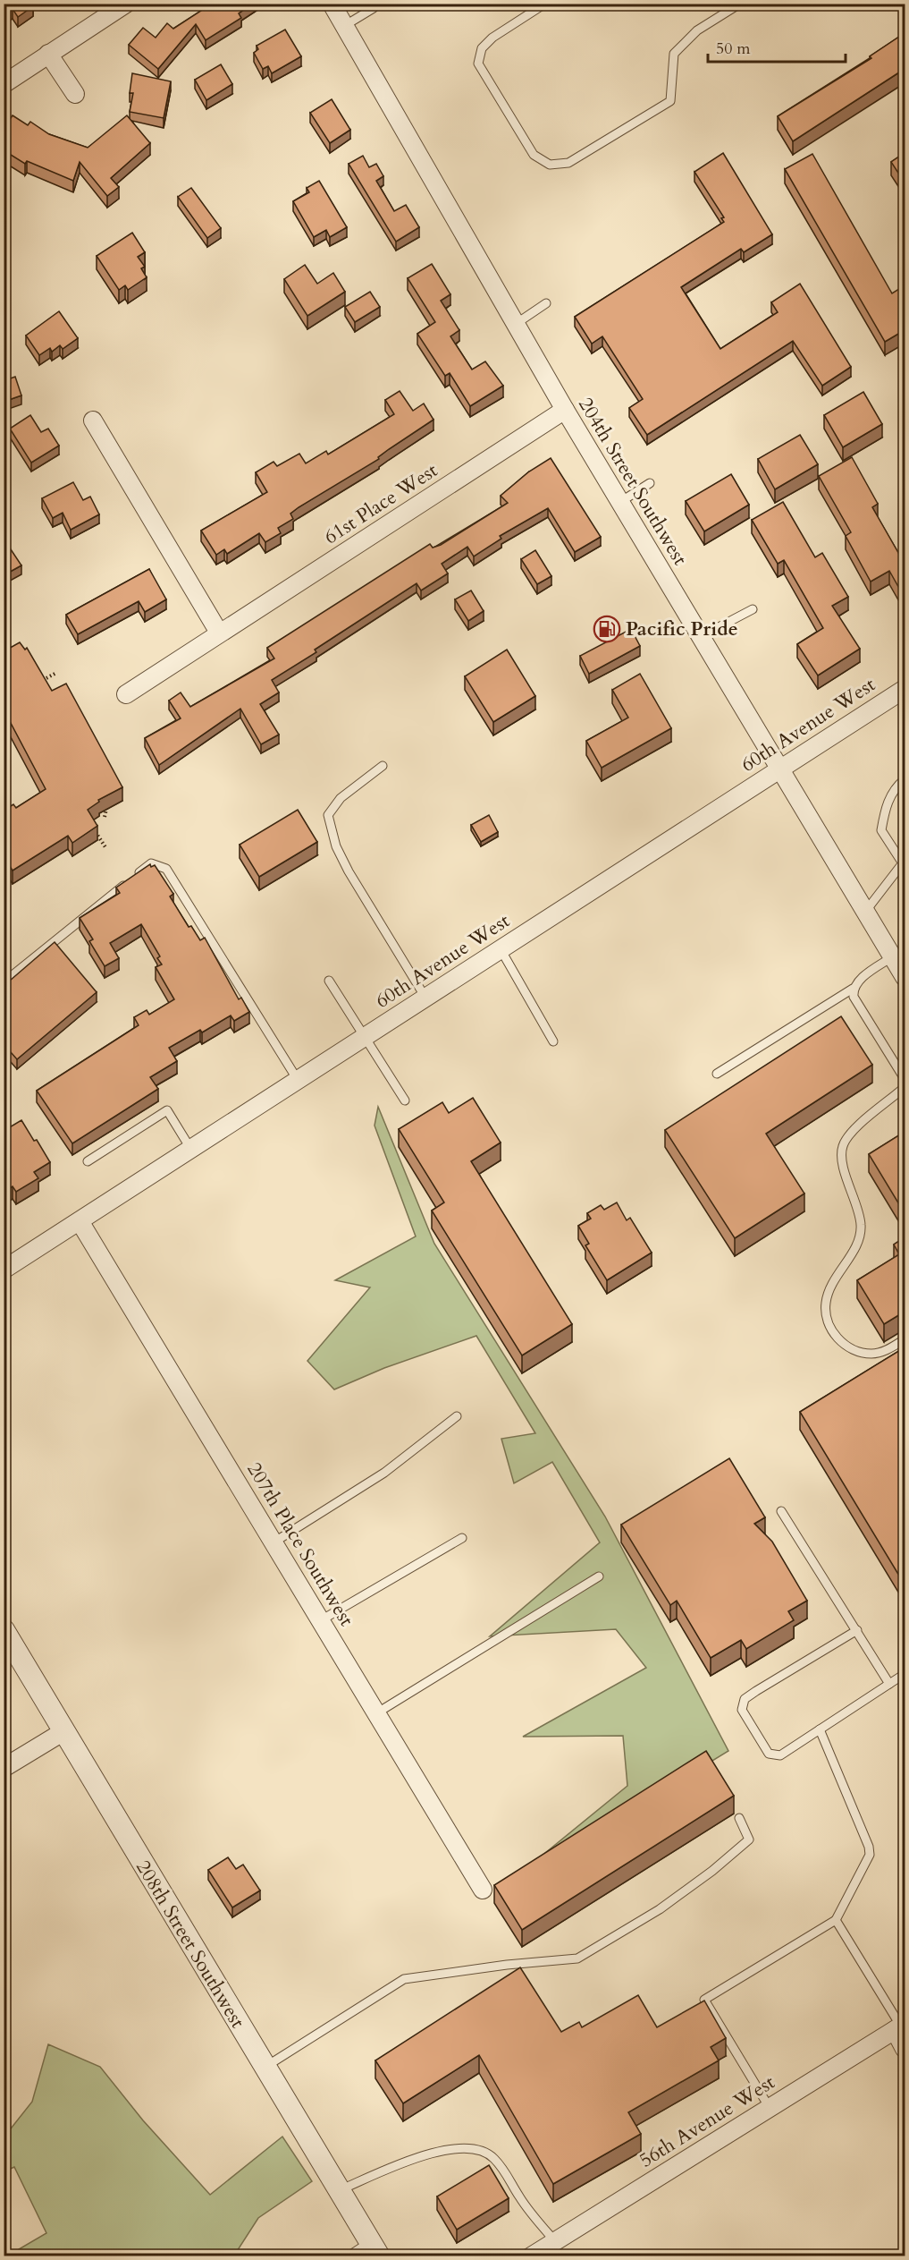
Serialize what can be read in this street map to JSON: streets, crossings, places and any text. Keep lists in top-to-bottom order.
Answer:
{
  "streets": {
    "street": [
      "204th Street Southwest",
      "61st Place West",
      "60th Avenue West",
      "207th Place Southwest",
      "208th Street Southwest",
      "56th Avenue West"
    ]
  },
  "crossings": [
    ["204th Street Southwest", "61st Place West"],
    ["204th Street Southwest", "60th Avenue West"],
    ["60th Avenue West", "207th Place Southwest"]
  ],
  "places": {
    "fuel station": ["Pacific Pride"]
  },
  "scale_bar": "50 m"
}
